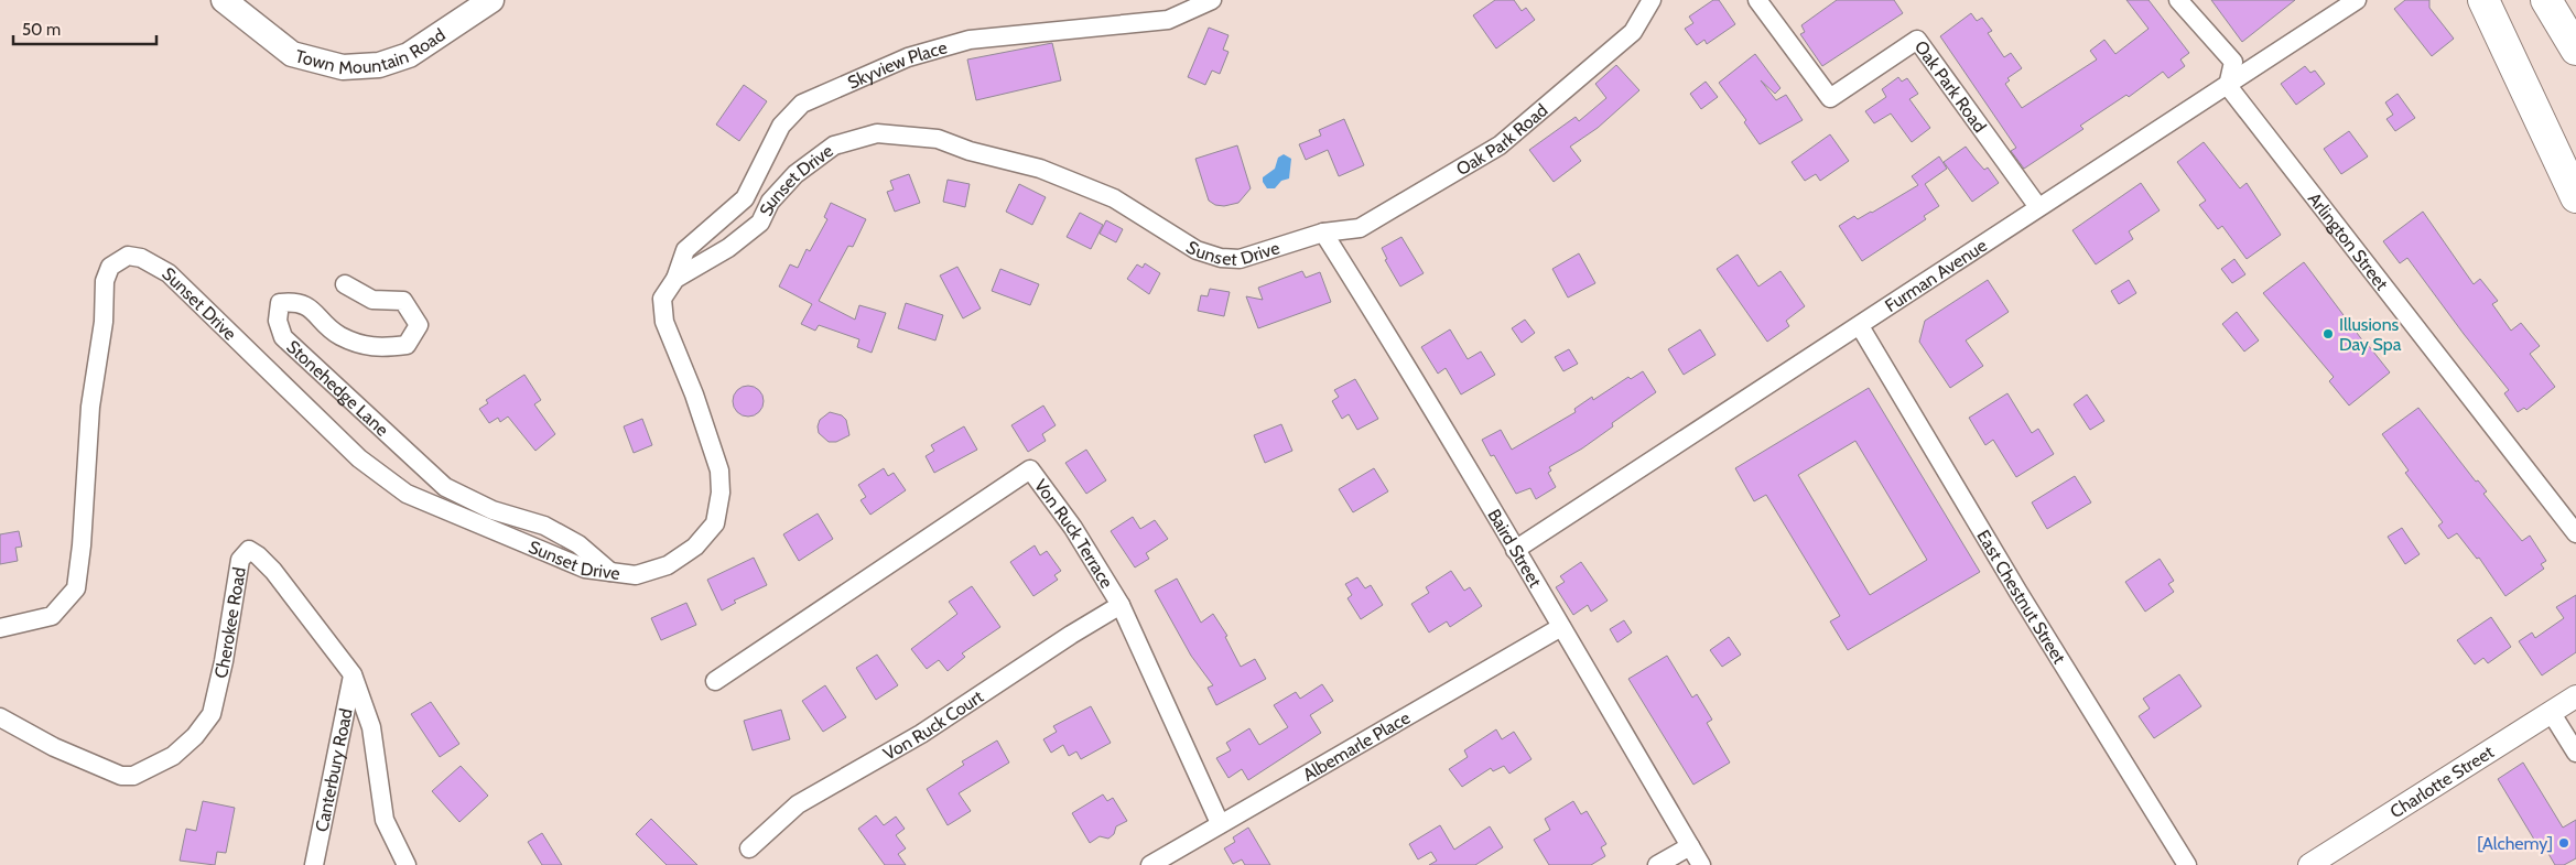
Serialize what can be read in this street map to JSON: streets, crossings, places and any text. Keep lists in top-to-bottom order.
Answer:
{
  "streets": {
    "main road": ["Town Mountain Road"],
    "street": [
      "Skyview Place",
      "Oak Park Road",
      "Sunset Drive",
      "Arlington Street",
      "Furman Avenue",
      "Stonehedge Lane",
      "Von Ruck Terrace",
      "Baird Street",
      "East Chestnut Street",
      "Cherokee Road",
      "Von Ruck Court",
      "Albemarle Place",
      "Canterbury Road",
      "Charlotte Street"
    ]
  },
  "crossings": [
    ["Skyview Place", "Sunset Drive"],
    ["Oak Park Road", "Sunset Drive"],
    ["Oak Park Road", "Furman Avenue"],
    ["Oak Park Road", "Baird Street"],
    ["Sunset Drive", "Stonehedge Lane"],
    ["Sunset Drive", "Baird Street"],
    ["Arlington Street", "Furman Avenue"],
    ["Furman Avenue", "Baird Street"],
    ["Furman Avenue", "East Chestnut Street"],
    ["Von Ruck Terrace", "Von Ruck Court"],
    ["Von Ruck Terrace", "Albemarle Place"],
    ["Baird Street", "Albemarle Place"],
    ["Cherokee Road", "Canterbury Road"]
  ],
  "places": ["Illusions Day Spa", "[Alchemy]"],
  "scale_bar": "50 m"
}
